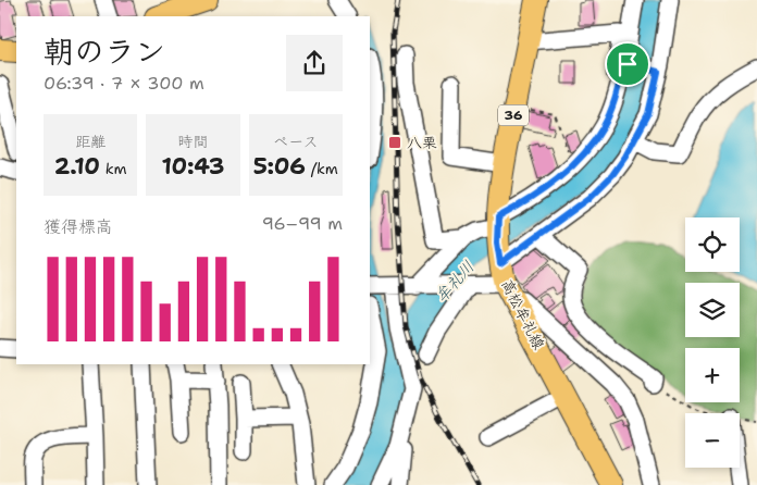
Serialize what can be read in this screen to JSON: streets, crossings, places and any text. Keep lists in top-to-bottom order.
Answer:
{
  "streets": {
    "main road": ["36", "高松牟礼線"]
  },
  "water": ["牟礼川"],
  "places": {
    "transit": ["八栗"]
  },
  "page": {
    "heading": ["朝のラン", "06:39 · 7 × 300 m"],
    "stats": [
      ["距離", "2.10 km"],
      ["時間", "10:43"],
      ["ペース", "5:06 /km"]
    ],
    "chart": ["獲得標高", "96–99 m"],
    "map_buttons": ["+", "−"]
  }
}
